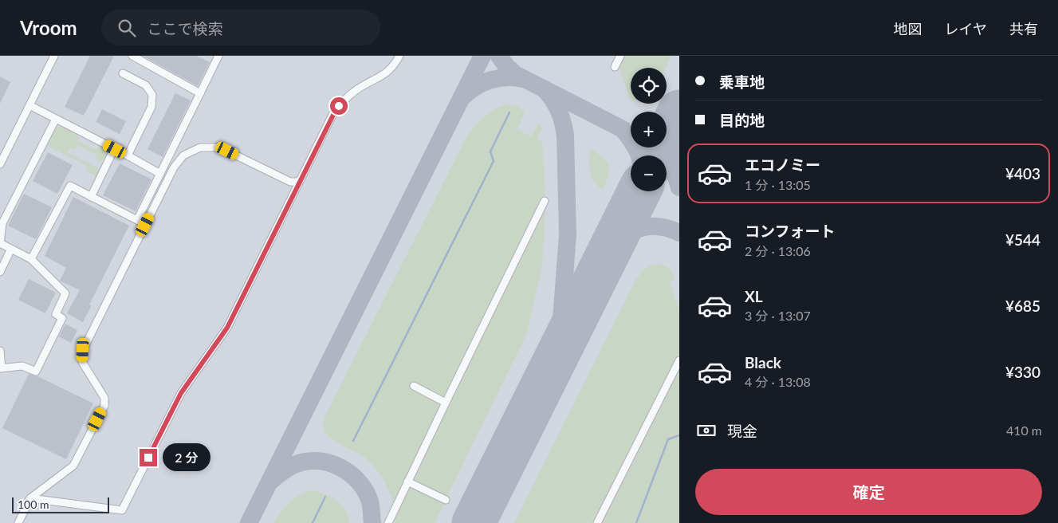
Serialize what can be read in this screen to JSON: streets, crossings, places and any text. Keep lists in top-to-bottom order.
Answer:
{
  "scale_bar": "100 m",
  "page": {
    "header": "Vroom",
    "search": "ここで検索",
    "nav": ["地図", "レイヤ", "共有"],
    "banner": ["乗車地", "目的地"],
    "map_buttons": ["+", "−"],
    "list": [
      {
        "name": "エコノミー",
        "note": "1 分 · 13:05",
        "value": "¥403"
      },
      {
        "name": "コンフォート",
        "note": "2 分 · 13:06",
        "value": "¥544"
      },
      {
        "name": "XL",
        "note": "3 分 · 13:07",
        "value": "¥685"
      },
      {
        "name": "Black",
        "note": "4 分 · 13:08",
        "value": "¥330"
      }
    ],
    "pay": ["現金", "410 m"],
    "bubble": "2 分",
    "buttons": "確定",
    "scale": "100 m"
  }
}
